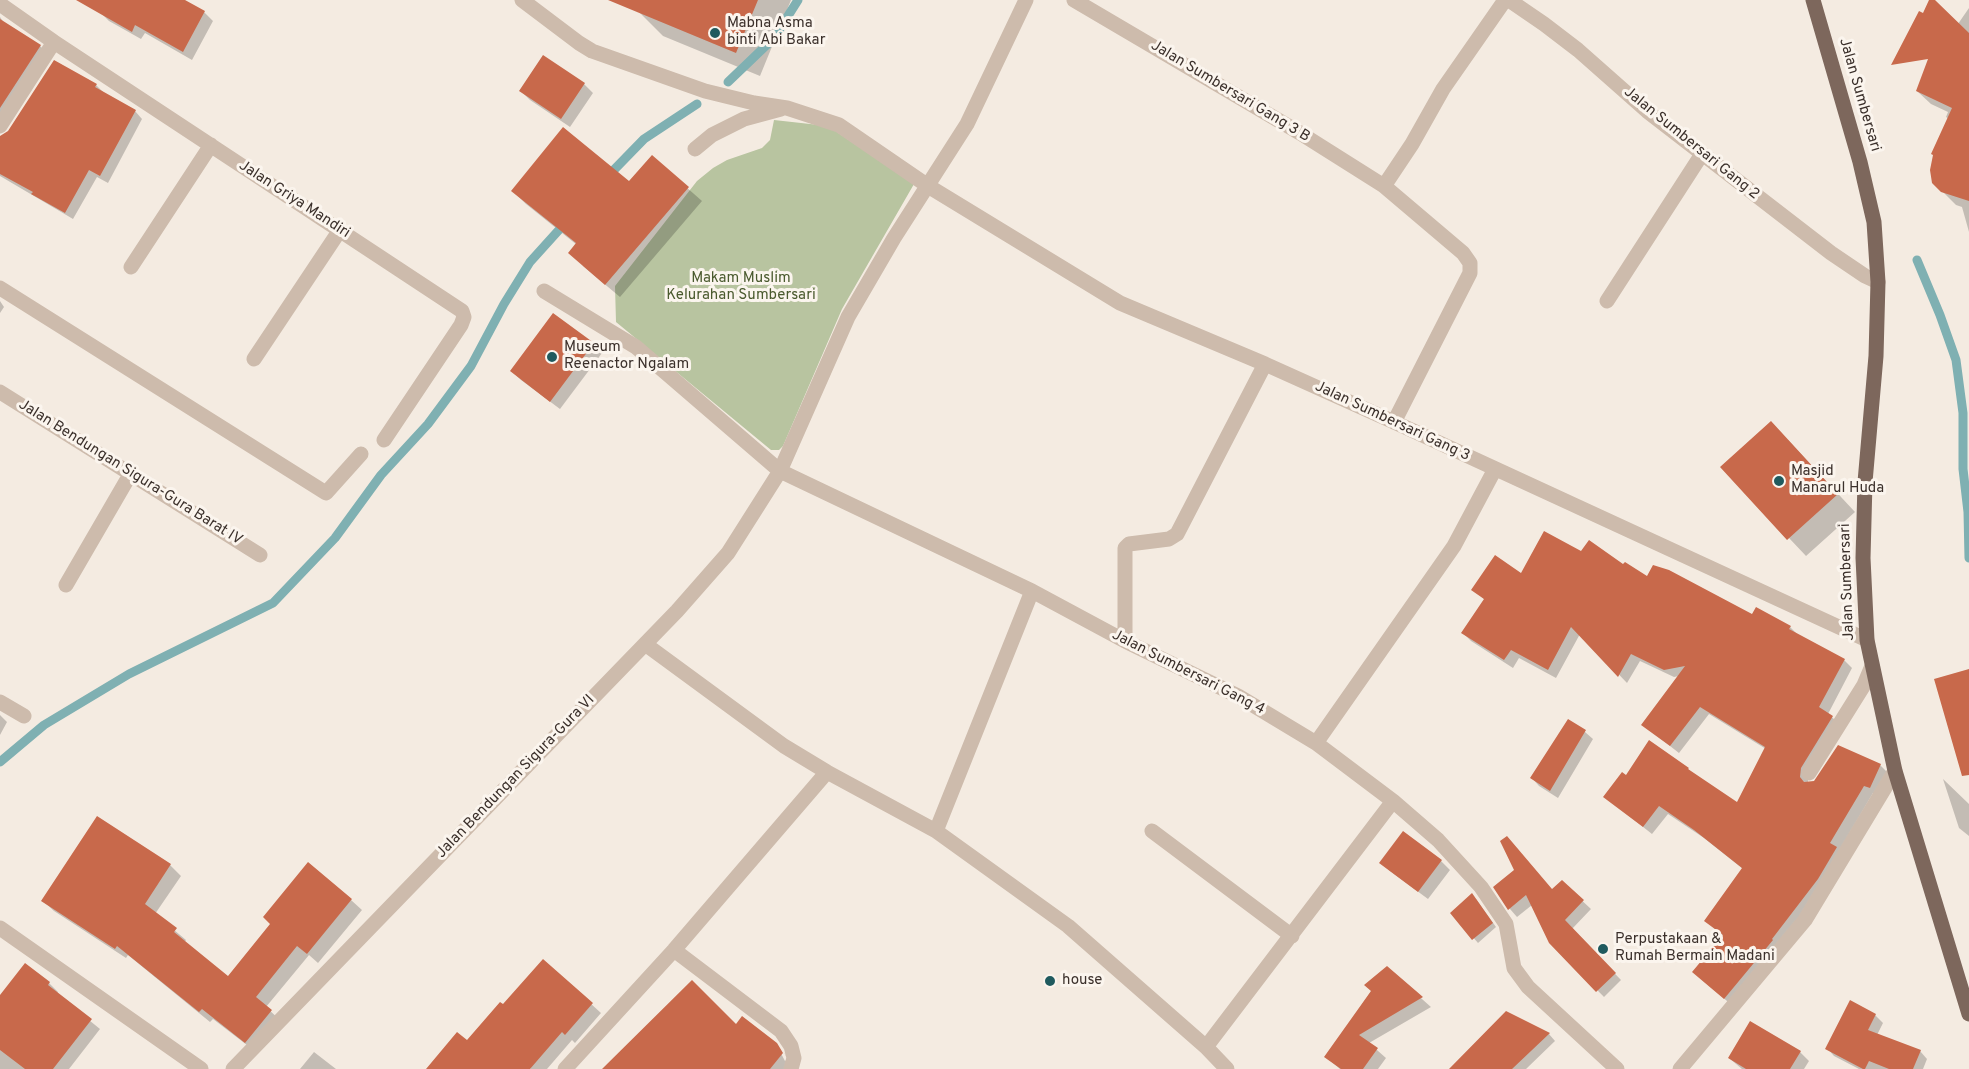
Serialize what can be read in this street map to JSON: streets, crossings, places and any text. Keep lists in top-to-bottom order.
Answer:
{
  "streets": {
    "main road": ["Jalan Sumbersari"],
    "street": [
      "Jalan Sumbersari Gang 3 B",
      "Jalan Sumbersari Gang 2",
      "Jalan Griya Mandiri",
      "Jalan Sumbersari Gang 3",
      "Jalan Bendungan Sigura-Gura Barat IV",
      "Jalan Sumbersari Gang 4",
      "Jalan Bendungan Sigura-Gura VI"
    ]
  },
  "crossings": [
    ["Jalan Sumbersari Gang 3 B", "Jalan Sumbersari Gang 3"],
    ["Jalan Sumbersari", "Jalan Sumbersari Gang 2"],
    ["Jalan Sumbersari", "Jalan Sumbersari Gang 3"],
    ["Jalan Sumbersari Gang 3", "Jalan Bendungan Sigura-Gura VI"],
    ["Jalan Sumbersari Gang 4", "Jalan Bendungan Sigura-Gura VI"]
  ],
  "parks": ["Makam Muslim Kelurahan Sumbersari"],
  "places": [
    "Mabna Asma binti Abi Bakar",
    "Museum Reenactor Ngalam",
    "Masjid Manarul Huda",
    "Perpustakaan & Rumah Bermain Madani",
    "house"
  ]
}
